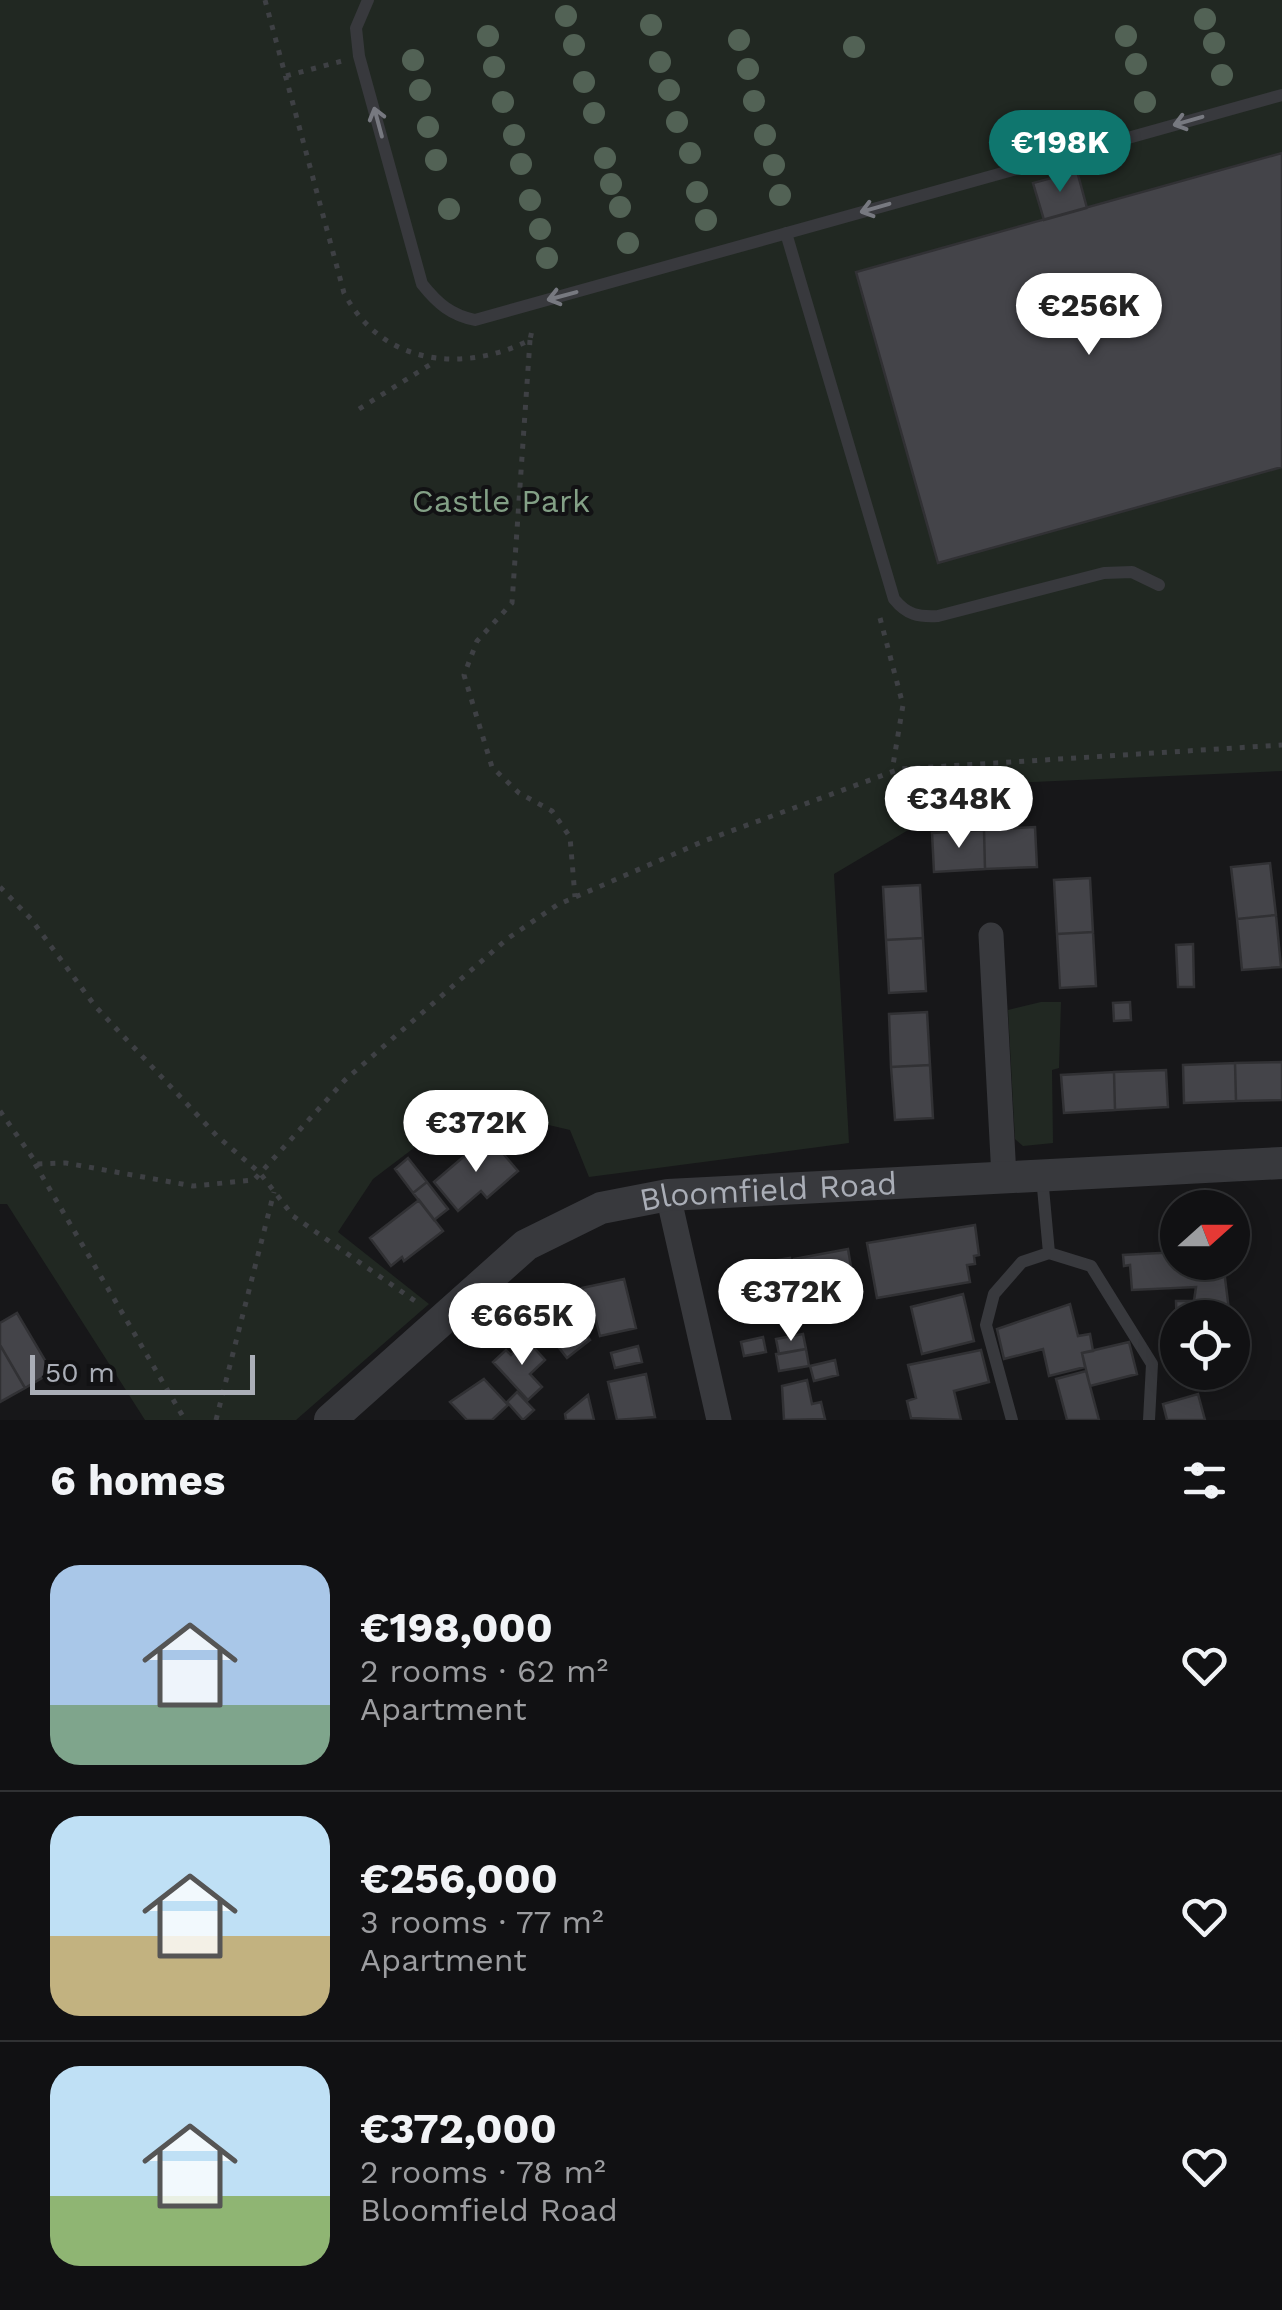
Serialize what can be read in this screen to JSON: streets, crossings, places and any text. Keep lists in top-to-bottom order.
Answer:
{
  "streets": {
    "street": ["Bloomfield Road"]
  },
  "parks": ["Castle Park"],
  "scale_bar": "50 m",
  "north": "right",
  "page": {
    "price": [
      "€198K",
      "€256K",
      "€348K",
      "€372K",
      "€372K",
      "€665K"
    ],
    "scale": "50 m",
    "heading": "6 homes",
    "list": [
      {
        "name": "€198,000",
        "note": "2 rooms · 62 m² · Apartment"
      },
      {
        "name": "€256,000",
        "note": "3 rooms · 77 m² · Apartment"
      },
      {
        "name": "€372,000",
        "note": "2 rooms · 78 m² · Bloomfield Road"
      }
    ]
  }
}
